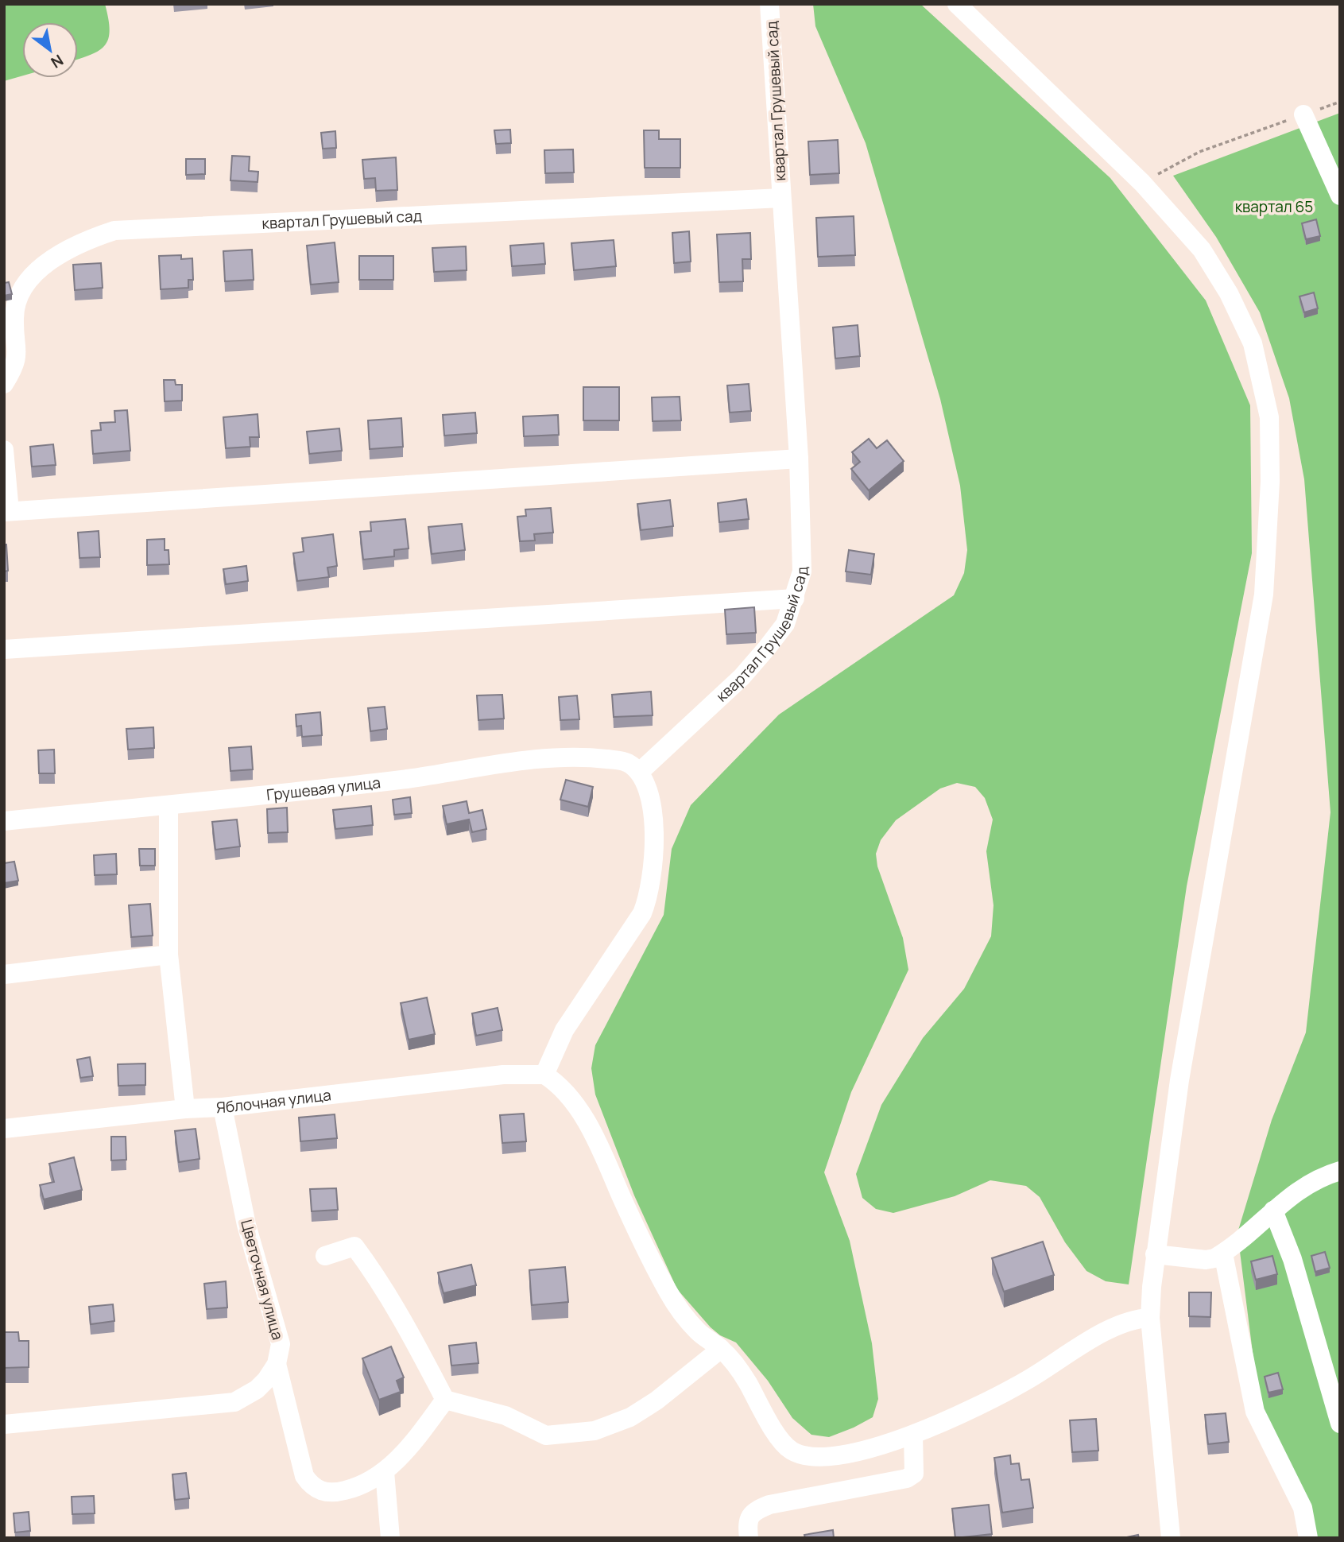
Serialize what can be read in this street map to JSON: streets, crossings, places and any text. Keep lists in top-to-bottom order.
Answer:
{
  "streets": {
    "street": [
      "квартал Грушевый сад",
      "Грушевая улица",
      "Яблочная улица",
      "Цветочная улица"
    ]
  },
  "crossings": [
    ["квартал Грушевый сад", "Грушевая улица"],
    ["Яблочная улица", "Цветочная улица"]
  ],
  "parks": ["квартал 65"],
  "north": "bottom right"
}
